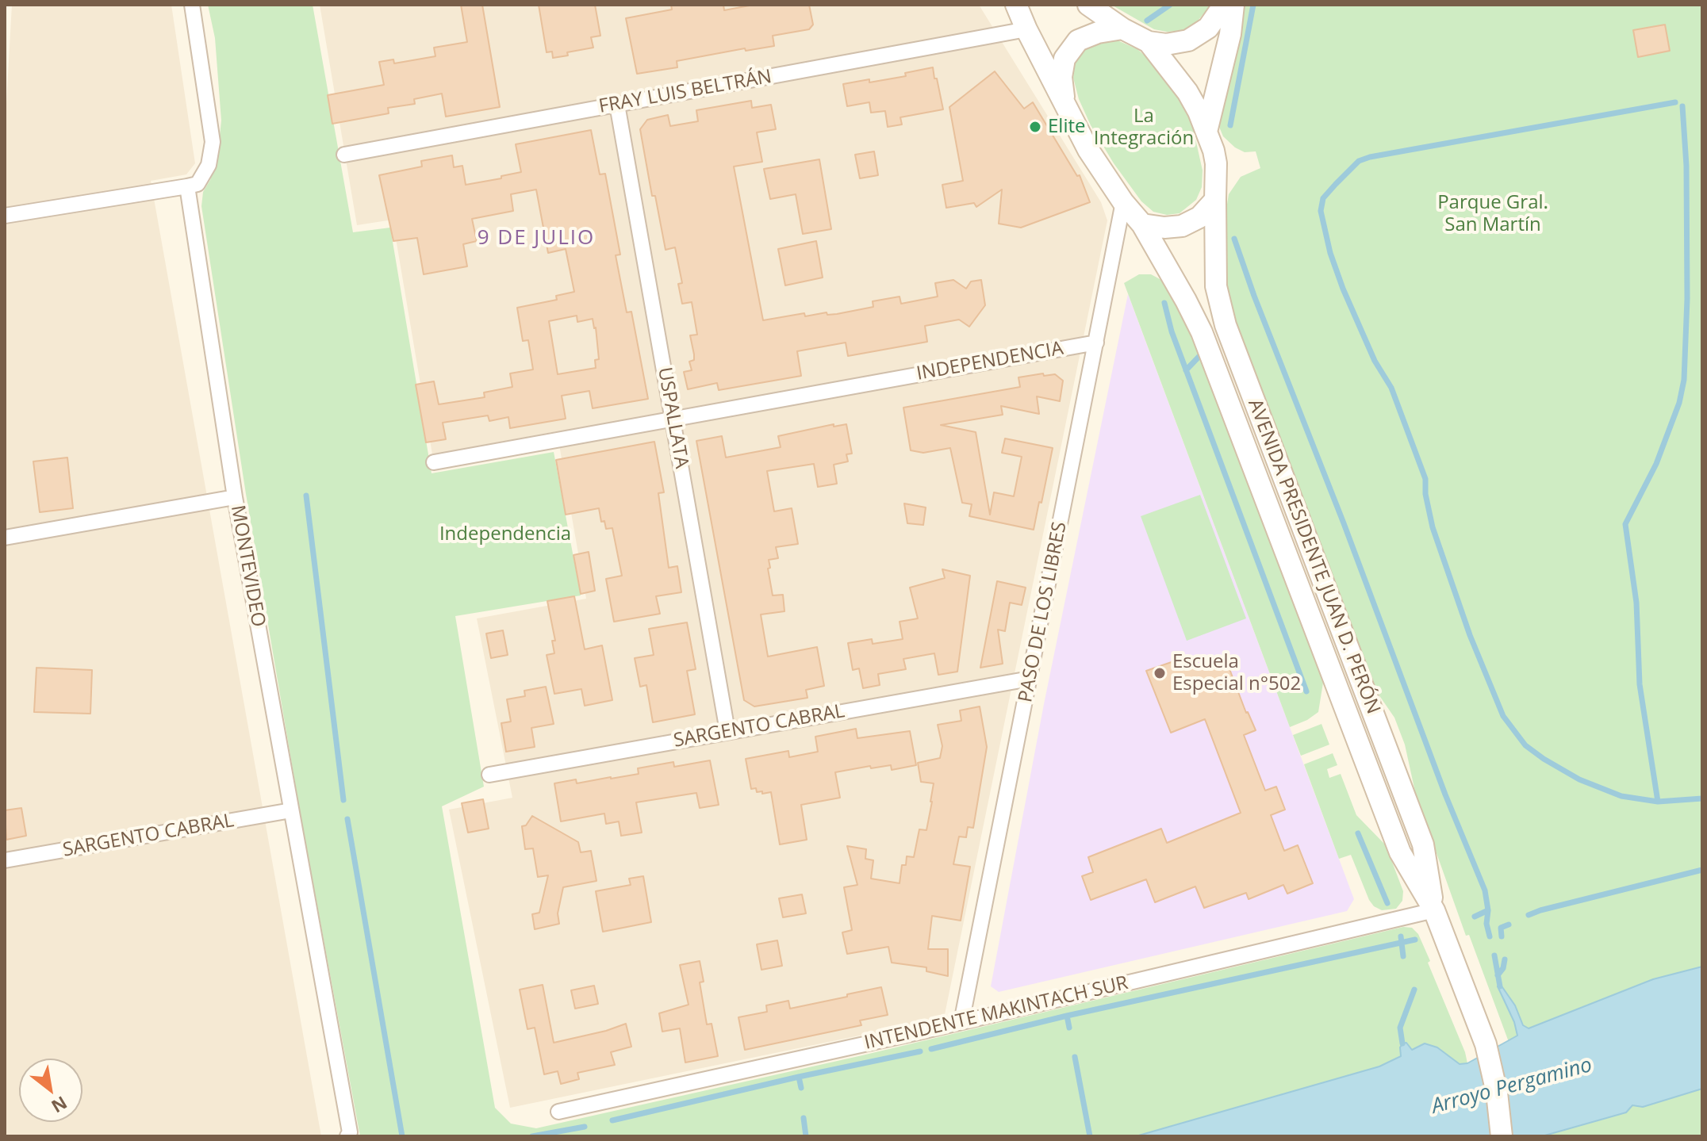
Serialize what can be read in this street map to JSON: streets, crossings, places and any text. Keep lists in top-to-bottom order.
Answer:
{
  "streets": {
    "main road": ["AVENIDA PRESIDENTE JUAN D. PERÓN"],
    "street": [
      "FRAY LUIS BELTRÁN",
      "INDEPENDENCIA",
      "USPALLATA",
      "MONTEVIDEO",
      "PASO DE LOS LIBRES",
      "SARGENTO CABRAL",
      "INTENDENTE MAKINTACH SUR"
    ]
  },
  "crossings": [
    ["FRAY LUIS BELTRÁN", "USPALLATA"],
    ["FRAY LUIS BELTRÁN", "AVENIDA PRESIDENTE JUAN D. PERÓN"],
    ["INDEPENDENCIA", "USPALLATA"],
    ["INDEPENDENCIA", "PASO DE LOS LIBRES"],
    ["USPALLATA", "SARGENTO CABRAL"],
    ["AVENIDA PRESIDENTE JUAN D. PERÓN", "PASO DE LOS LIBRES"],
    ["AVENIDA PRESIDENTE JUAN D. PERÓN", "INTENDENTE MAKINTACH SUR"],
    ["MONTEVIDEO", "SARGENTO CABRAL"],
    ["PASO DE LOS LIBRES", "SARGENTO CABRAL"],
    ["PASO DE LOS LIBRES", "INTENDENTE MAKINTACH SUR"]
  ],
  "districts": ["9 DE JULIO"],
  "water": ["Arroyo Pergamino"],
  "parks": ["La Integración", "Parque Gral. San Martín", "Independencia"],
  "places": ["Elite", "Escuela Especial n°502"],
  "north": "bottom right"
}
